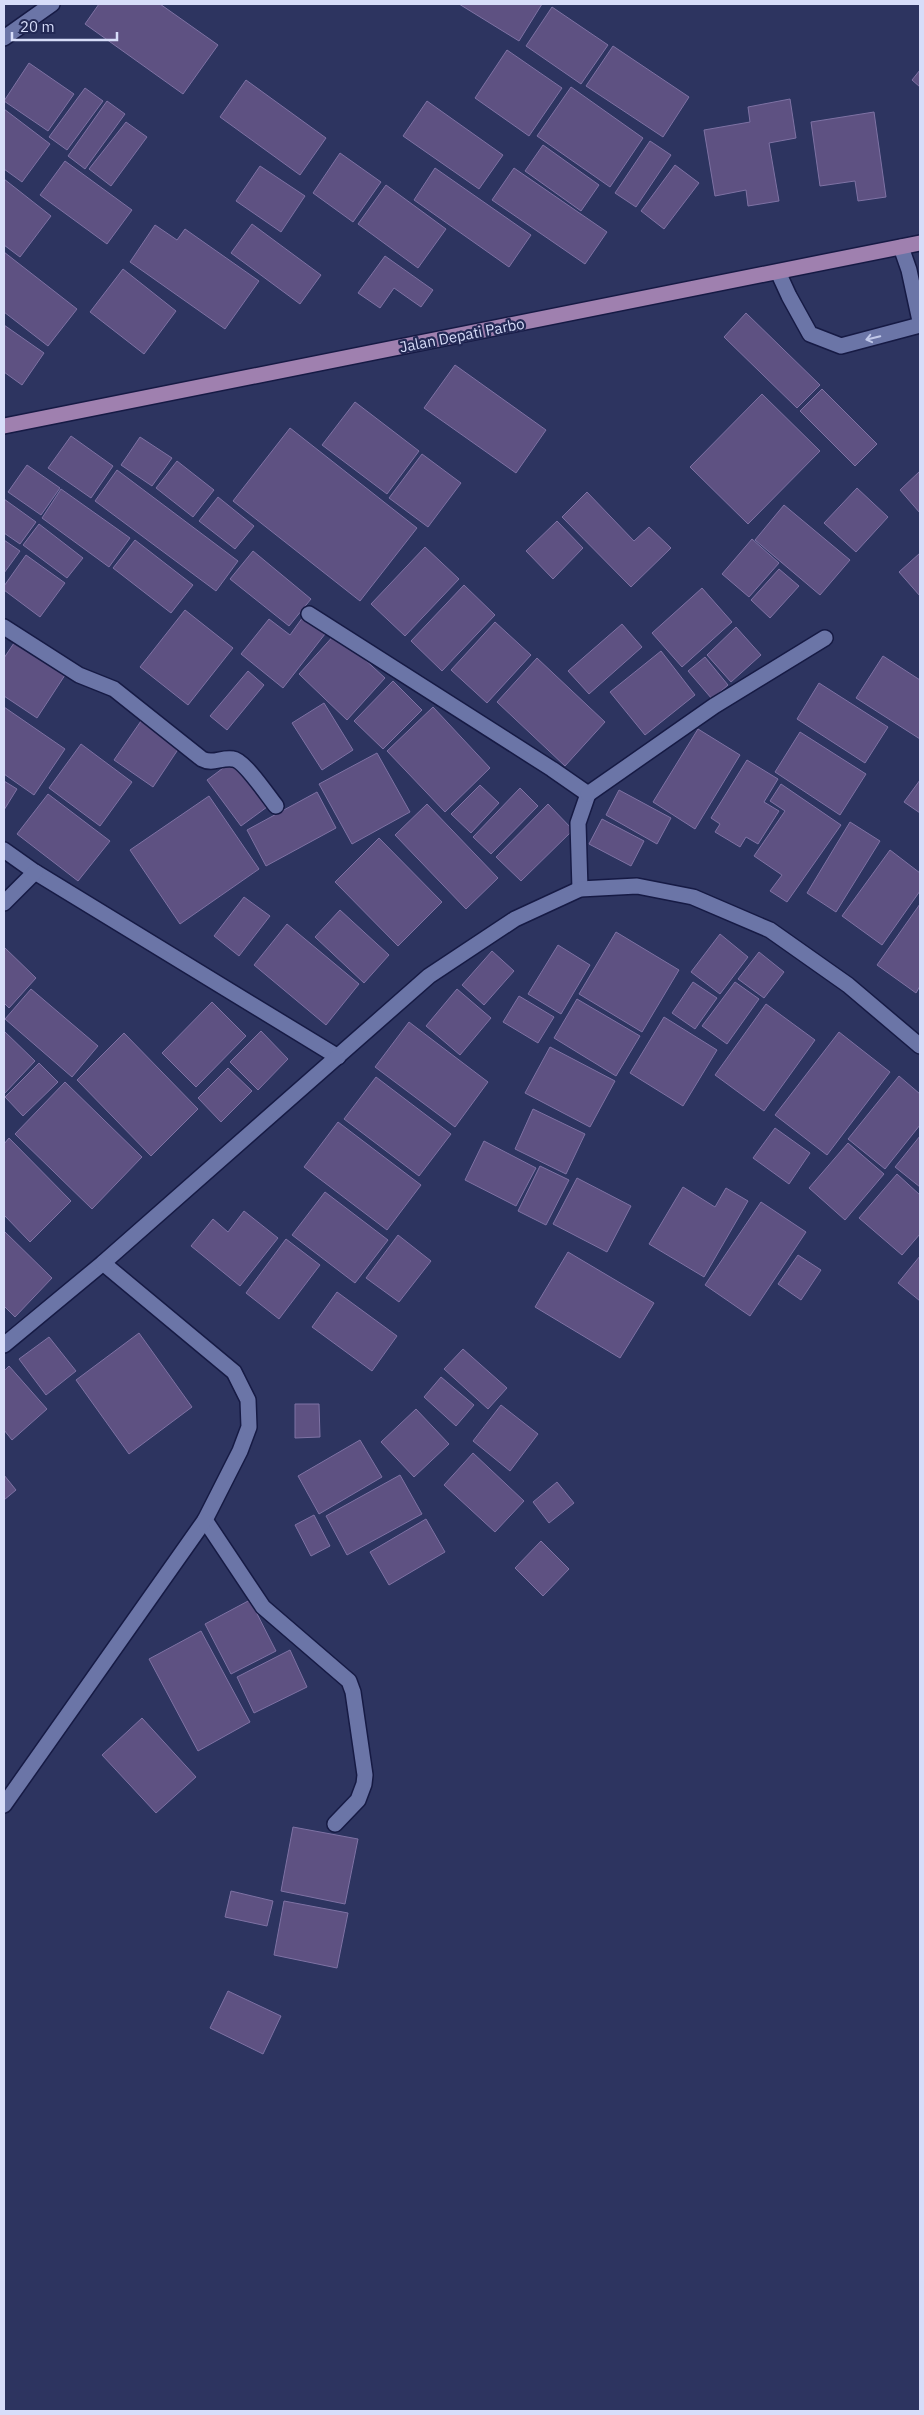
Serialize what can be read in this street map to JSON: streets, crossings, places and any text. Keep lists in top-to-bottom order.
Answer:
{
  "streets": {
    "main road": ["Jalan Depati Parbo"]
  },
  "scale_bar": "20 m"
}
